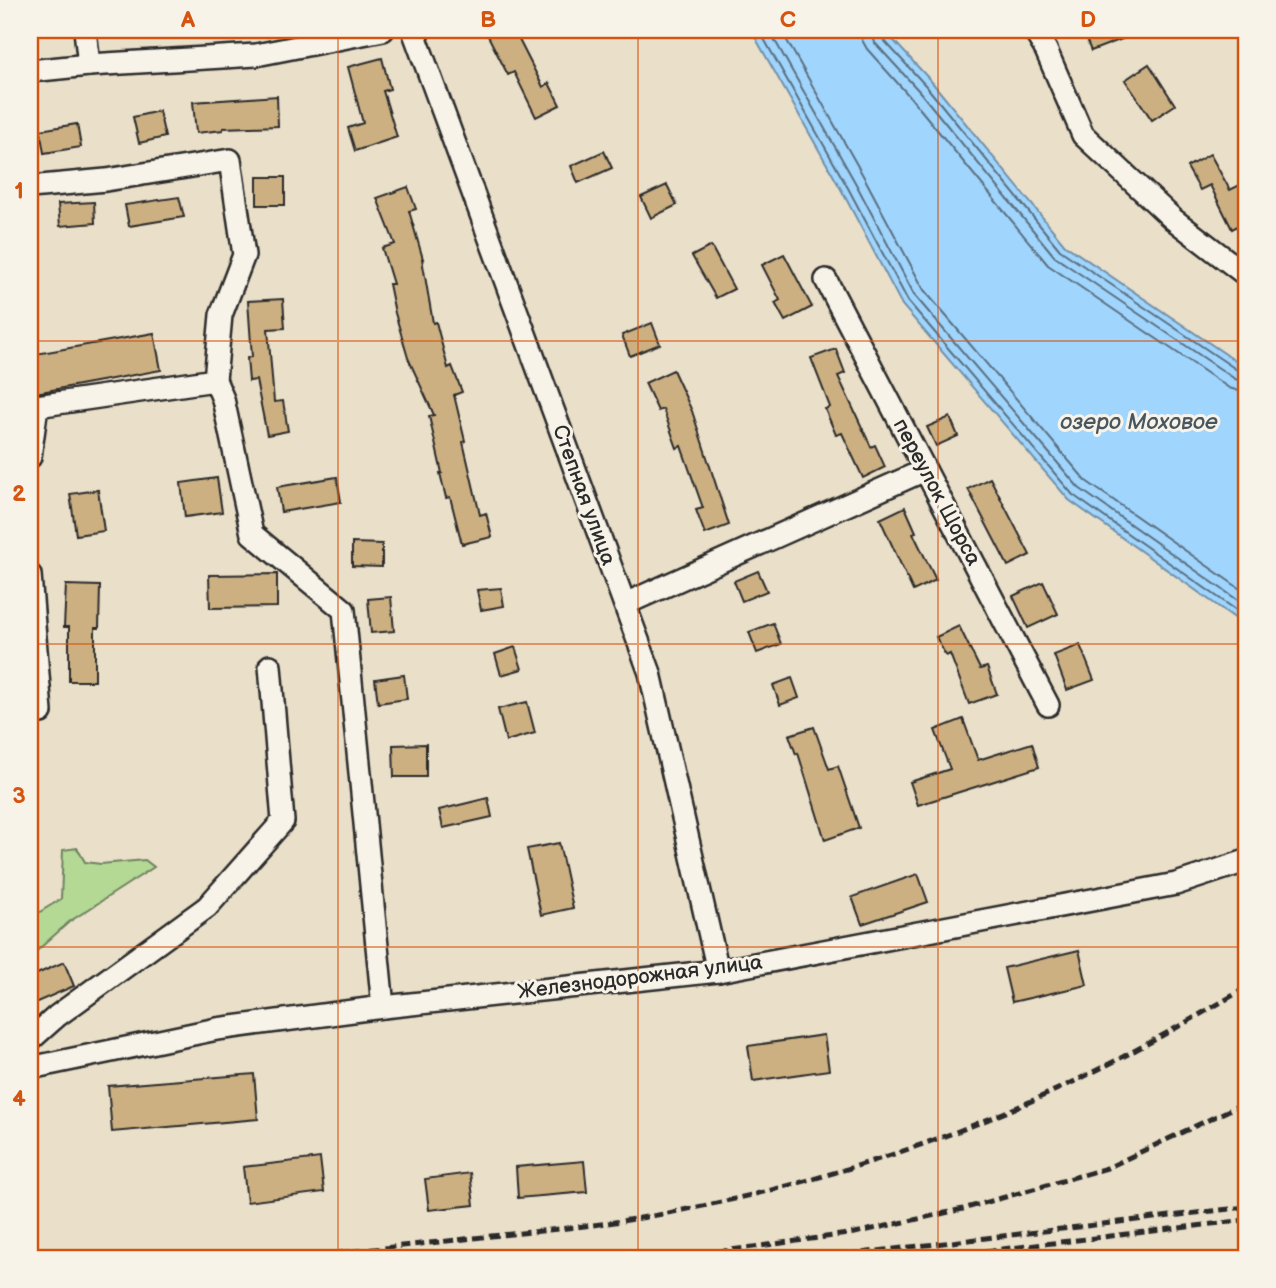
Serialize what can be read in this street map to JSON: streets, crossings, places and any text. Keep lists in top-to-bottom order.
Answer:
{
  "streets": {
    "street": ["переулок Щорса", "Степная улица", "Железнодорожная улица"]
  },
  "crossings": [
    ["Степная улица", "Железнодорожная улица"]
  ],
  "water": ["озеро Моховое"],
  "grid": {
    "columns": [
      "A",
      "B",
      "C",
      "D"
    ],
    "rows": [
      "1",
      "2",
      "3",
      "4"
    ]
  }
}
